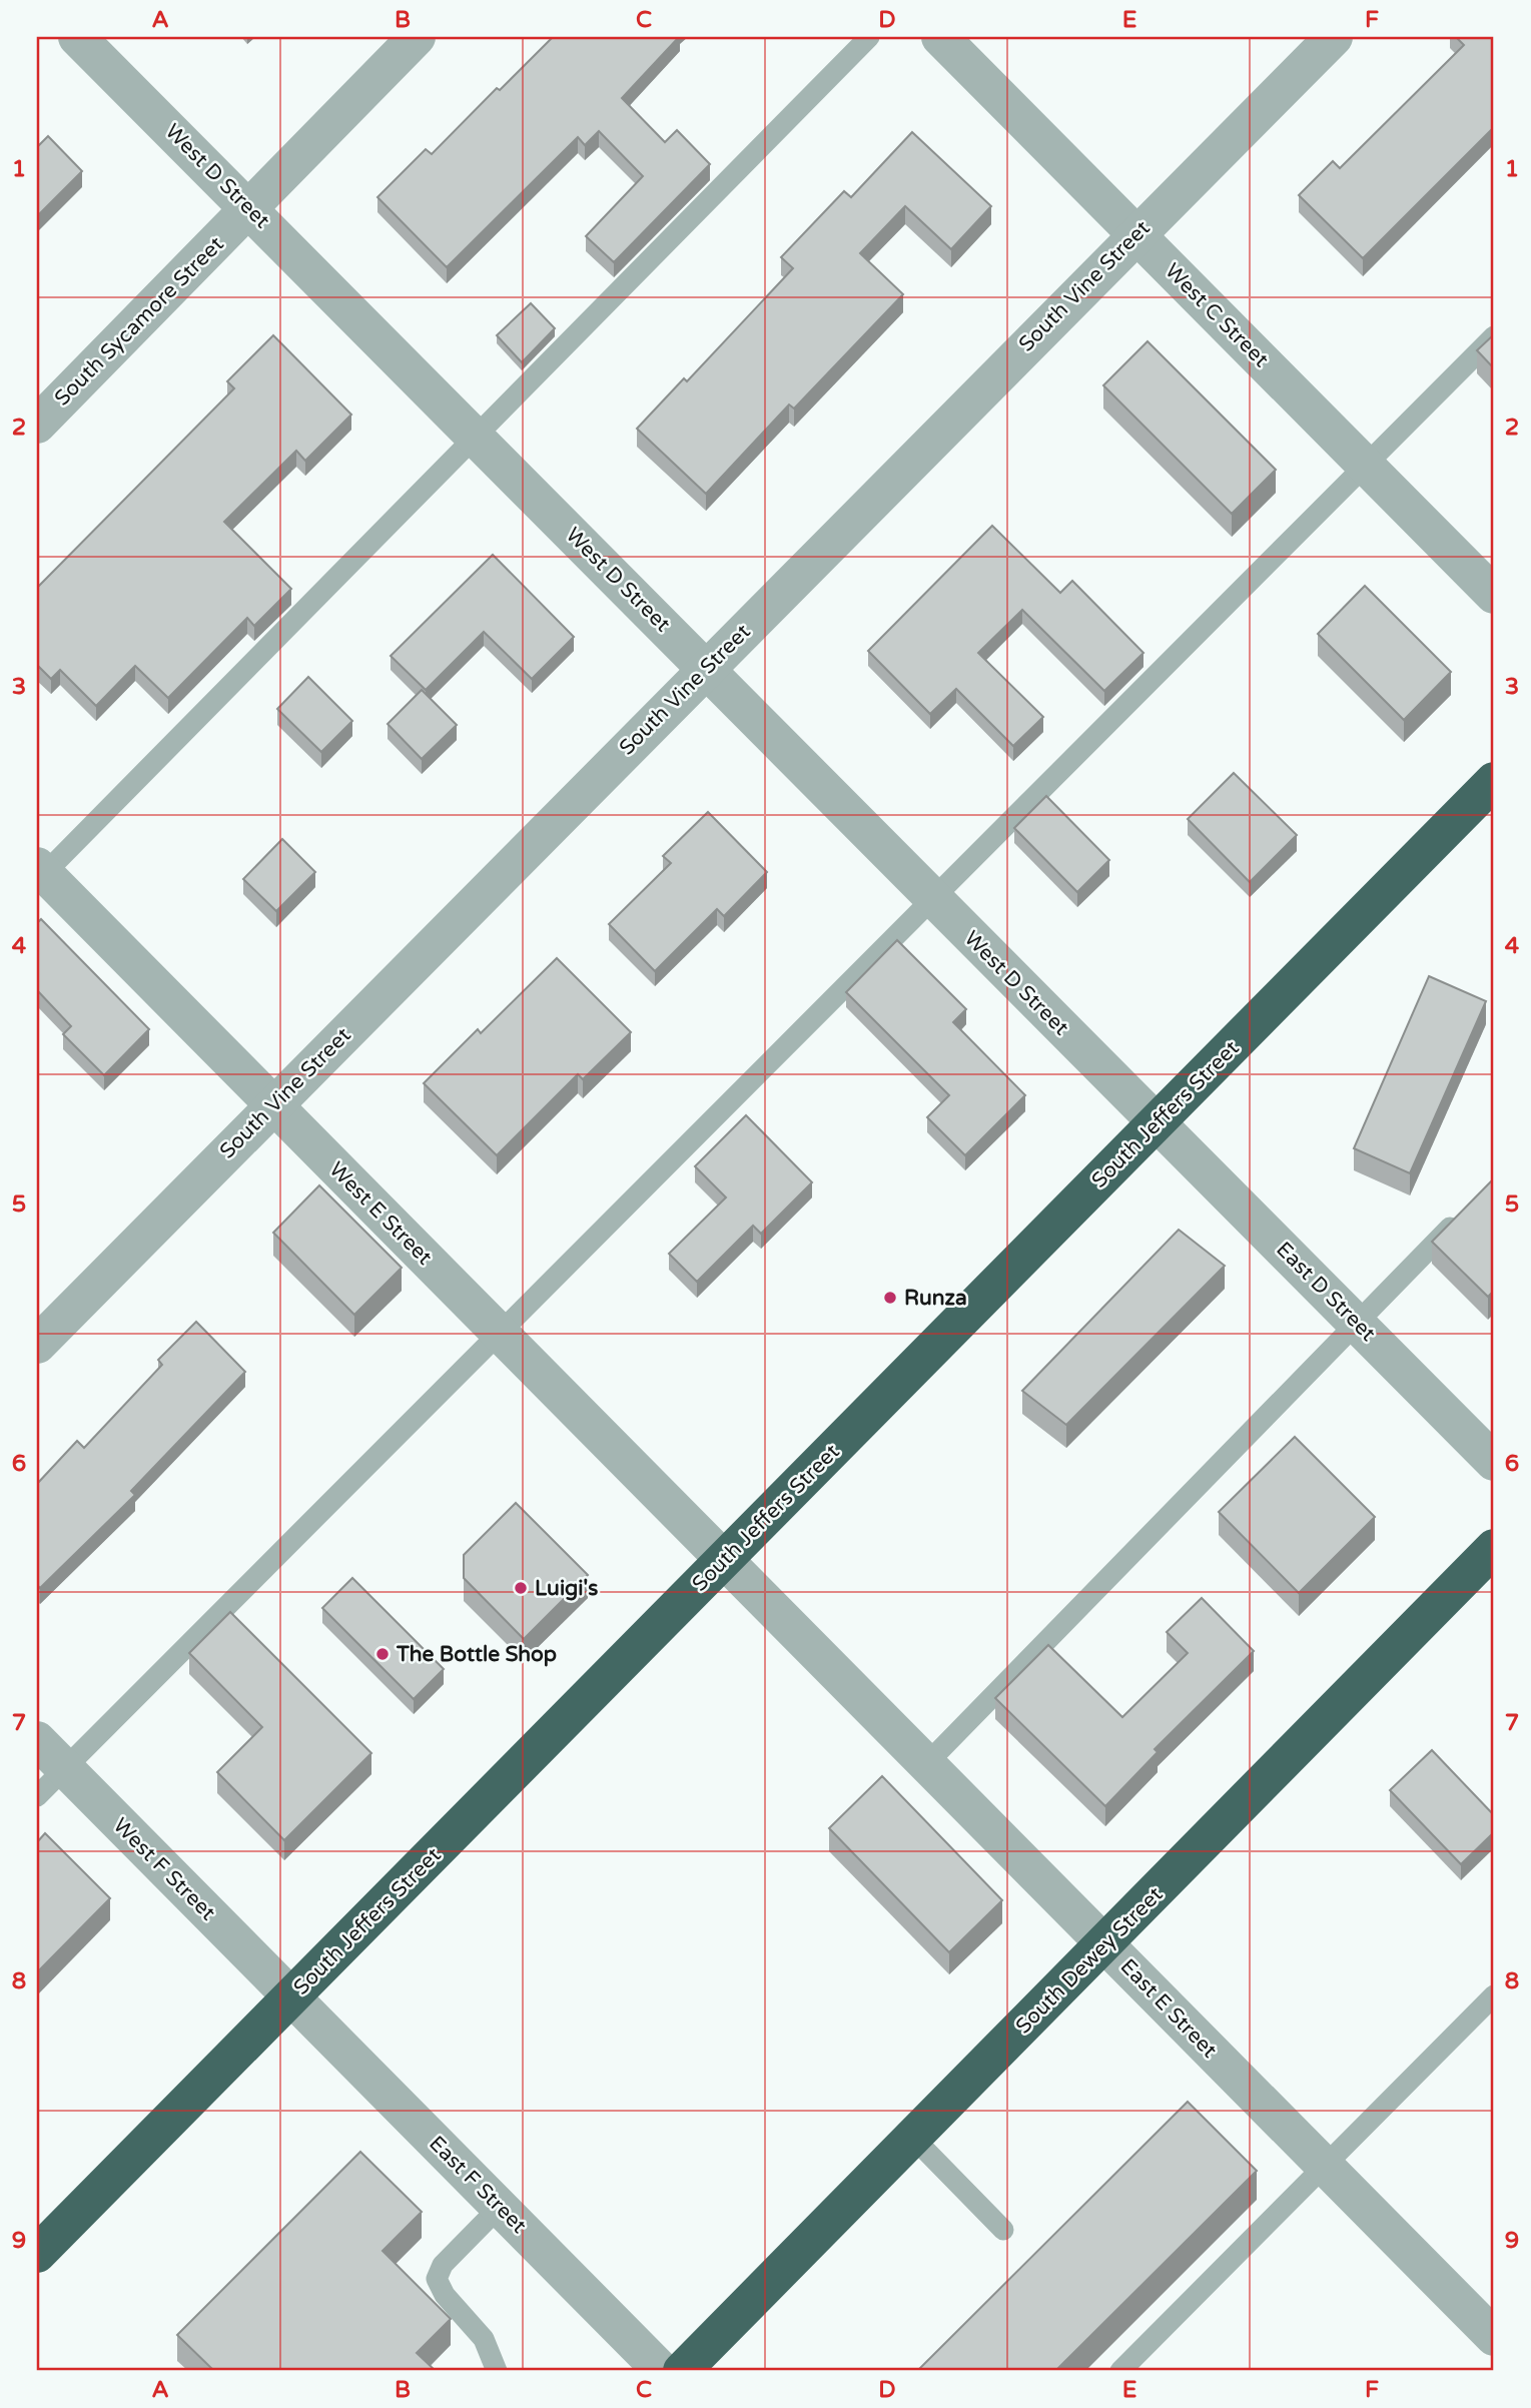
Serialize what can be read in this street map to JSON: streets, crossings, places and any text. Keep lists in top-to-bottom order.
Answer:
{
  "streets": {
    "highway": ["South Jeffers Street", "South Dewey Street"],
    "street": [
      "West D Street",
      "South Vine Street",
      "West C Street",
      "South Sycamore Street",
      "West E Street",
      "East D Street",
      "West F Street",
      "East E Street",
      "East F Street"
    ]
  },
  "crossings": [
    ["West D Street", "South Vine Street"],
    ["West D Street", "South Sycamore Street"],
    ["West D Street", "South Jeffers Street"],
    ["West D Street", "East D Street"],
    ["South Vine Street", "West C Street"],
    ["South Vine Street", "West E Street"],
    ["South Jeffers Street", "West E Street"],
    ["South Jeffers Street", "East D Street"],
    ["South Jeffers Street", "West F Street"],
    ["South Jeffers Street", "East E Street"],
    ["South Jeffers Street", "East F Street"],
    ["West E Street", "East E Street"],
    ["West F Street", "East F Street"],
    ["South Dewey Street", "East E Street"]
  ],
  "places": ["Runza", "Luigi's", "The Bottle Shop"],
  "grid": {
    "columns": [
      "A",
      "B",
      "C",
      "D",
      "E",
      "F"
    ],
    "rows": [
      "1",
      "2",
      "3",
      "4",
      "5",
      "6",
      "7",
      "8",
      "9"
    ]
  }
}
